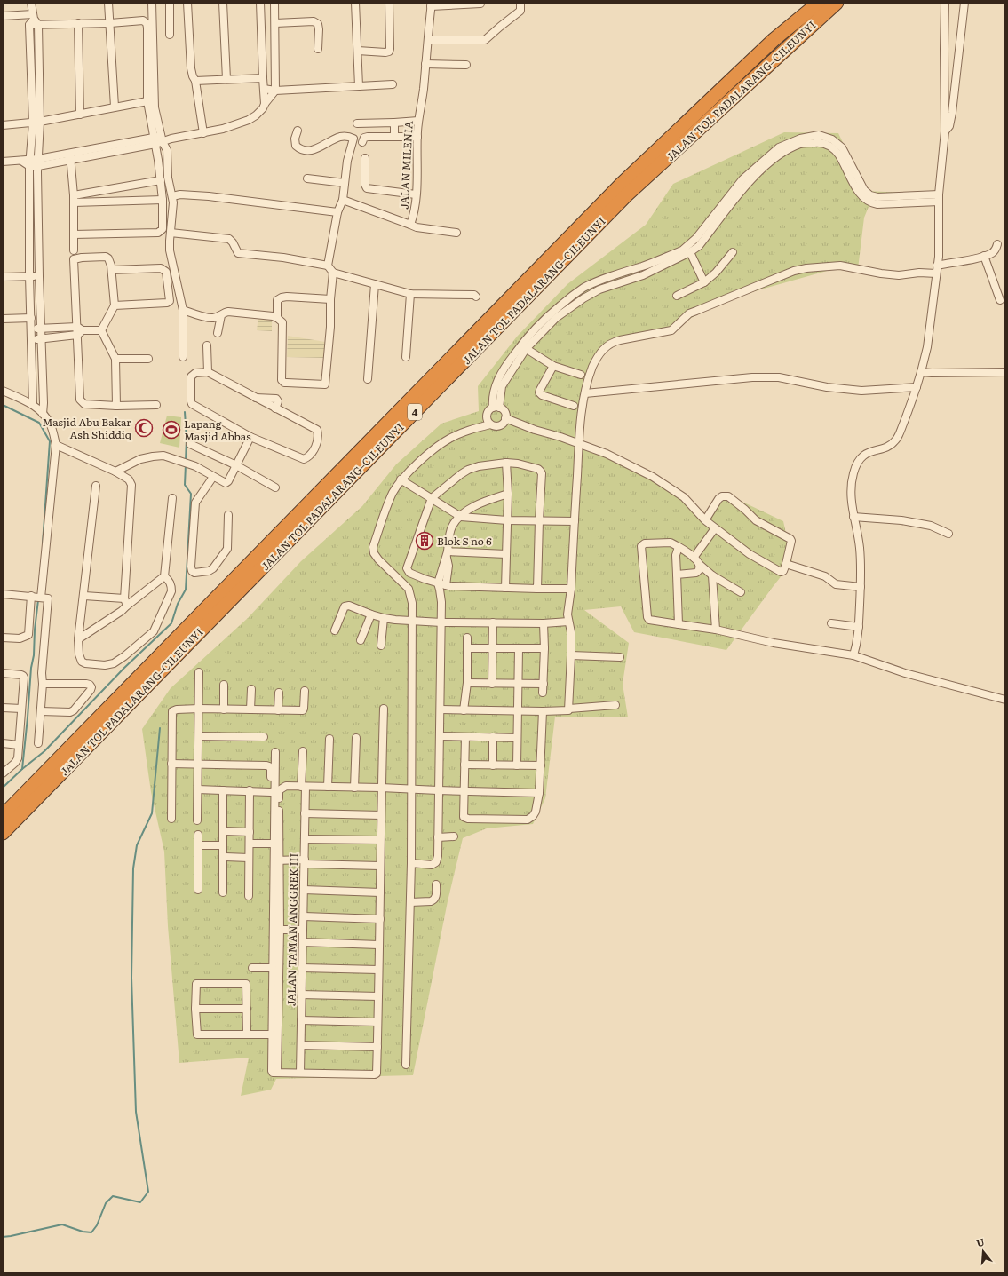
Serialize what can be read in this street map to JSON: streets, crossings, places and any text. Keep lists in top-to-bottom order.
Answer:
{
  "streets": {
    "highway": ["JALAN TOL PADALARANG–CILEUNYI", "4"],
    "street": ["JALAN MILENIA", "JALAN TAMAN ANGGREK III"]
  },
  "places": {
    "mosque": ["Masjid Abu Bakar Ash Shiddiq"],
    "sports": ["Lapang Masjid Abbas"],
    "building": ["Blok S no 6"]
  },
  "north": "top"
}
